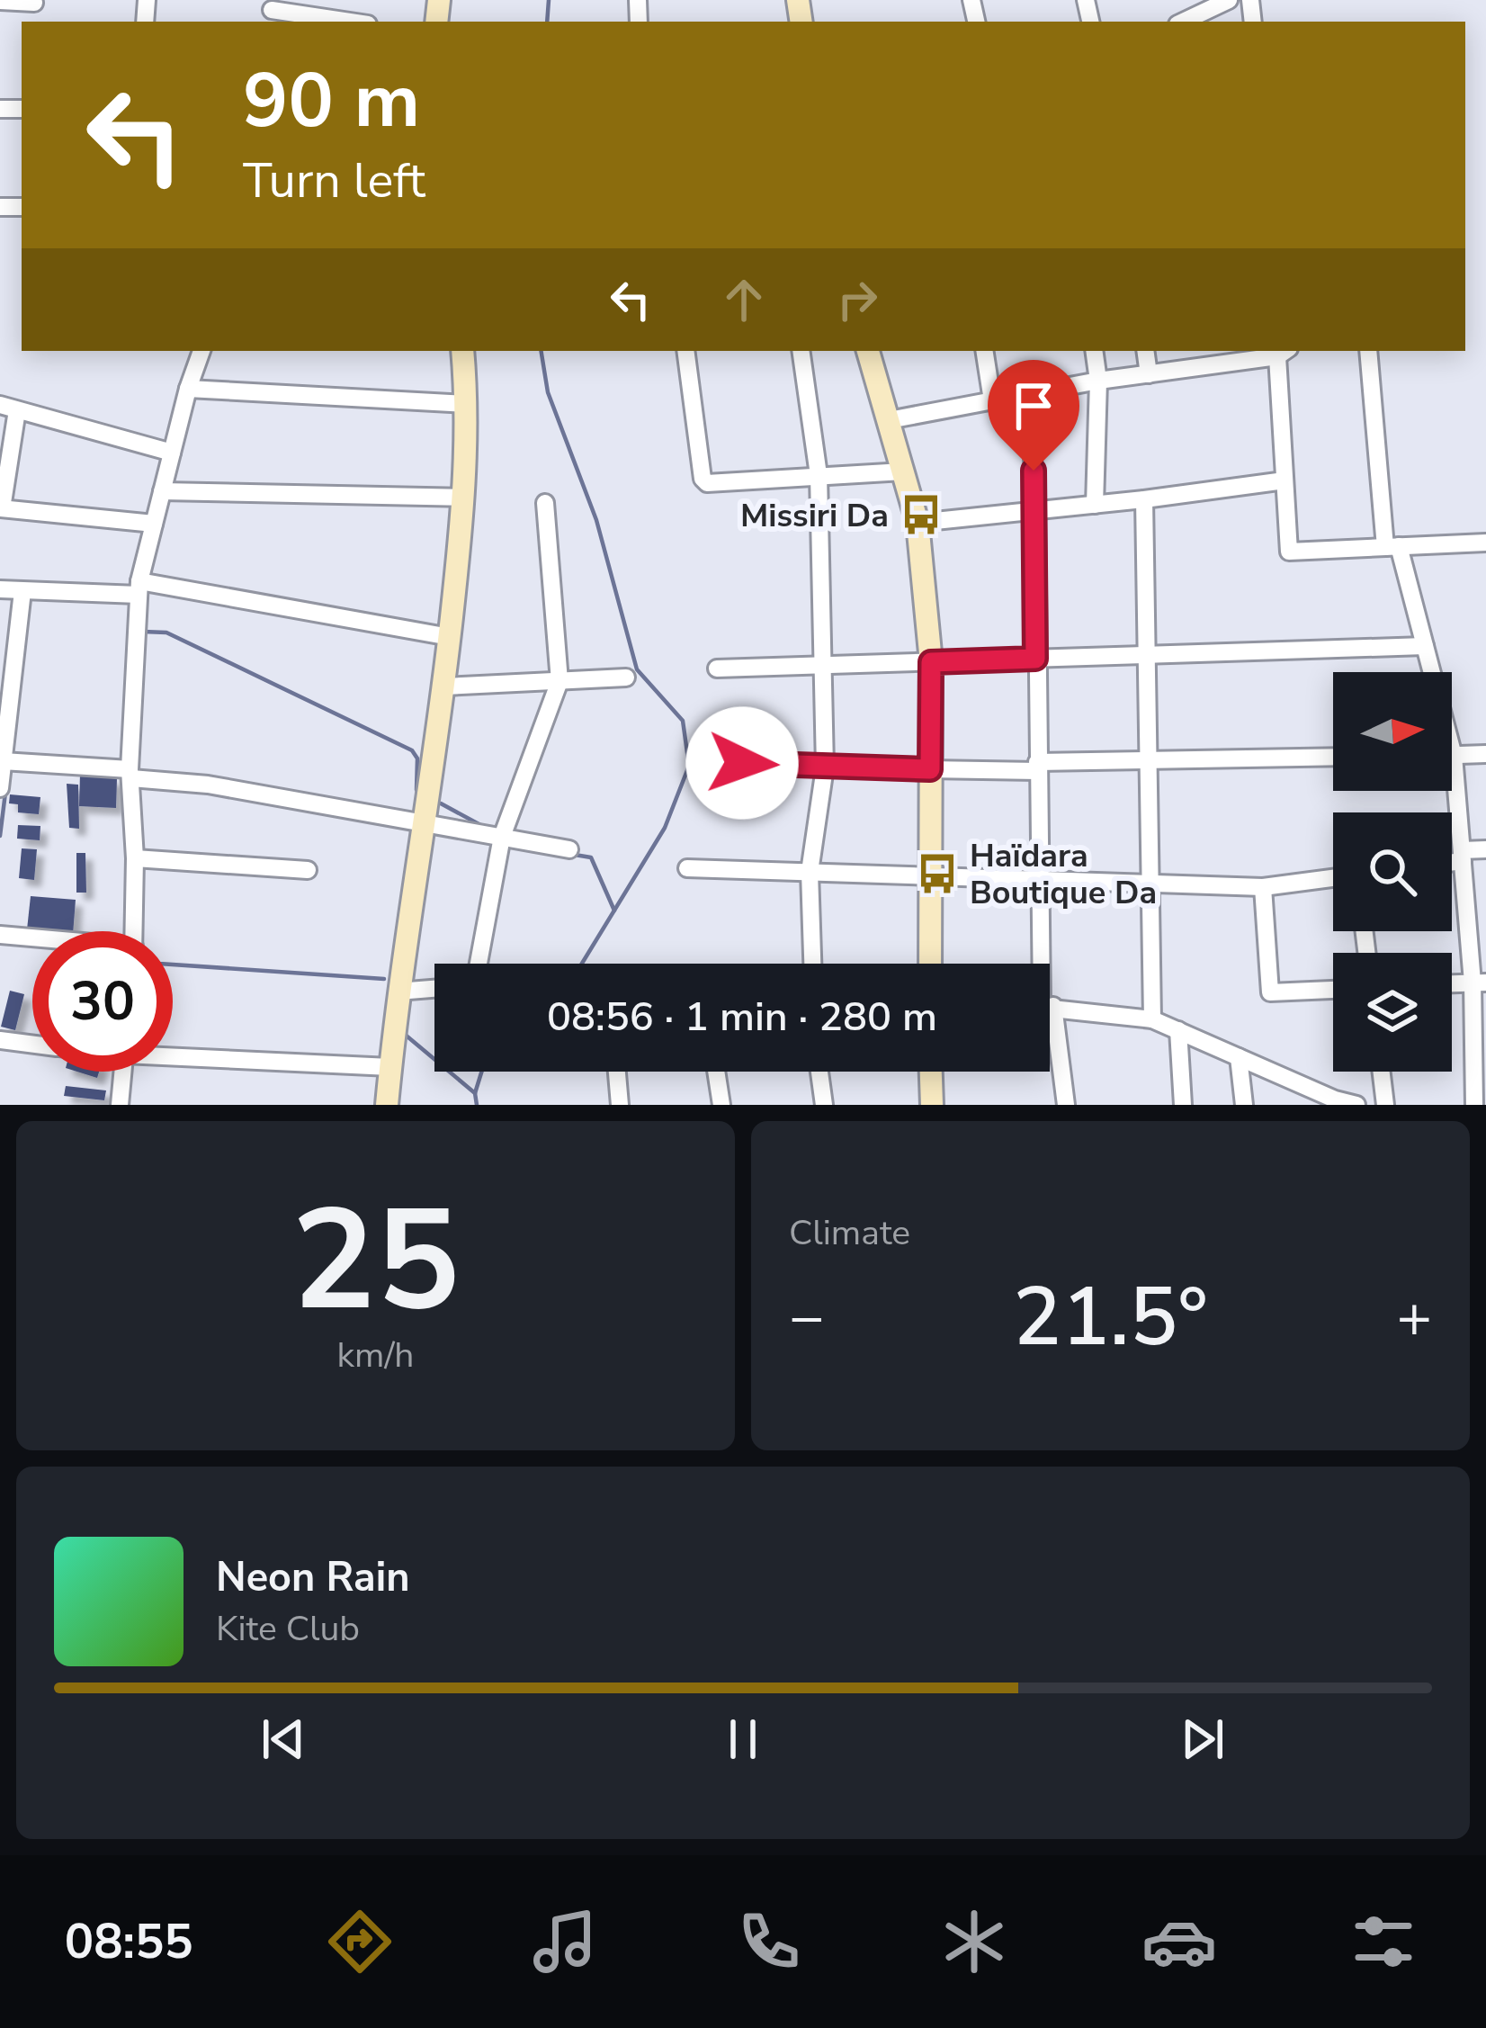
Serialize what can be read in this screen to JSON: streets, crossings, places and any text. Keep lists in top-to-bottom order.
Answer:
{
  "places": {
    "bus stop": ["Missiri Da", "Haïdara Boutique Da"]
  },
  "north": "right",
  "page": {
    "turn": ["90 m", "Turn left"],
    "limit": "30",
    "trip": "08:56 · 1 min · 280 m",
    "tile": [
      ["25", "km/h"],
      "Climate"
    ],
    "heat": ["−", "21.5°", "+"],
    "song": ["Neon Rain", "Kite Club"],
    "tabs": "08:55"
  }
}
